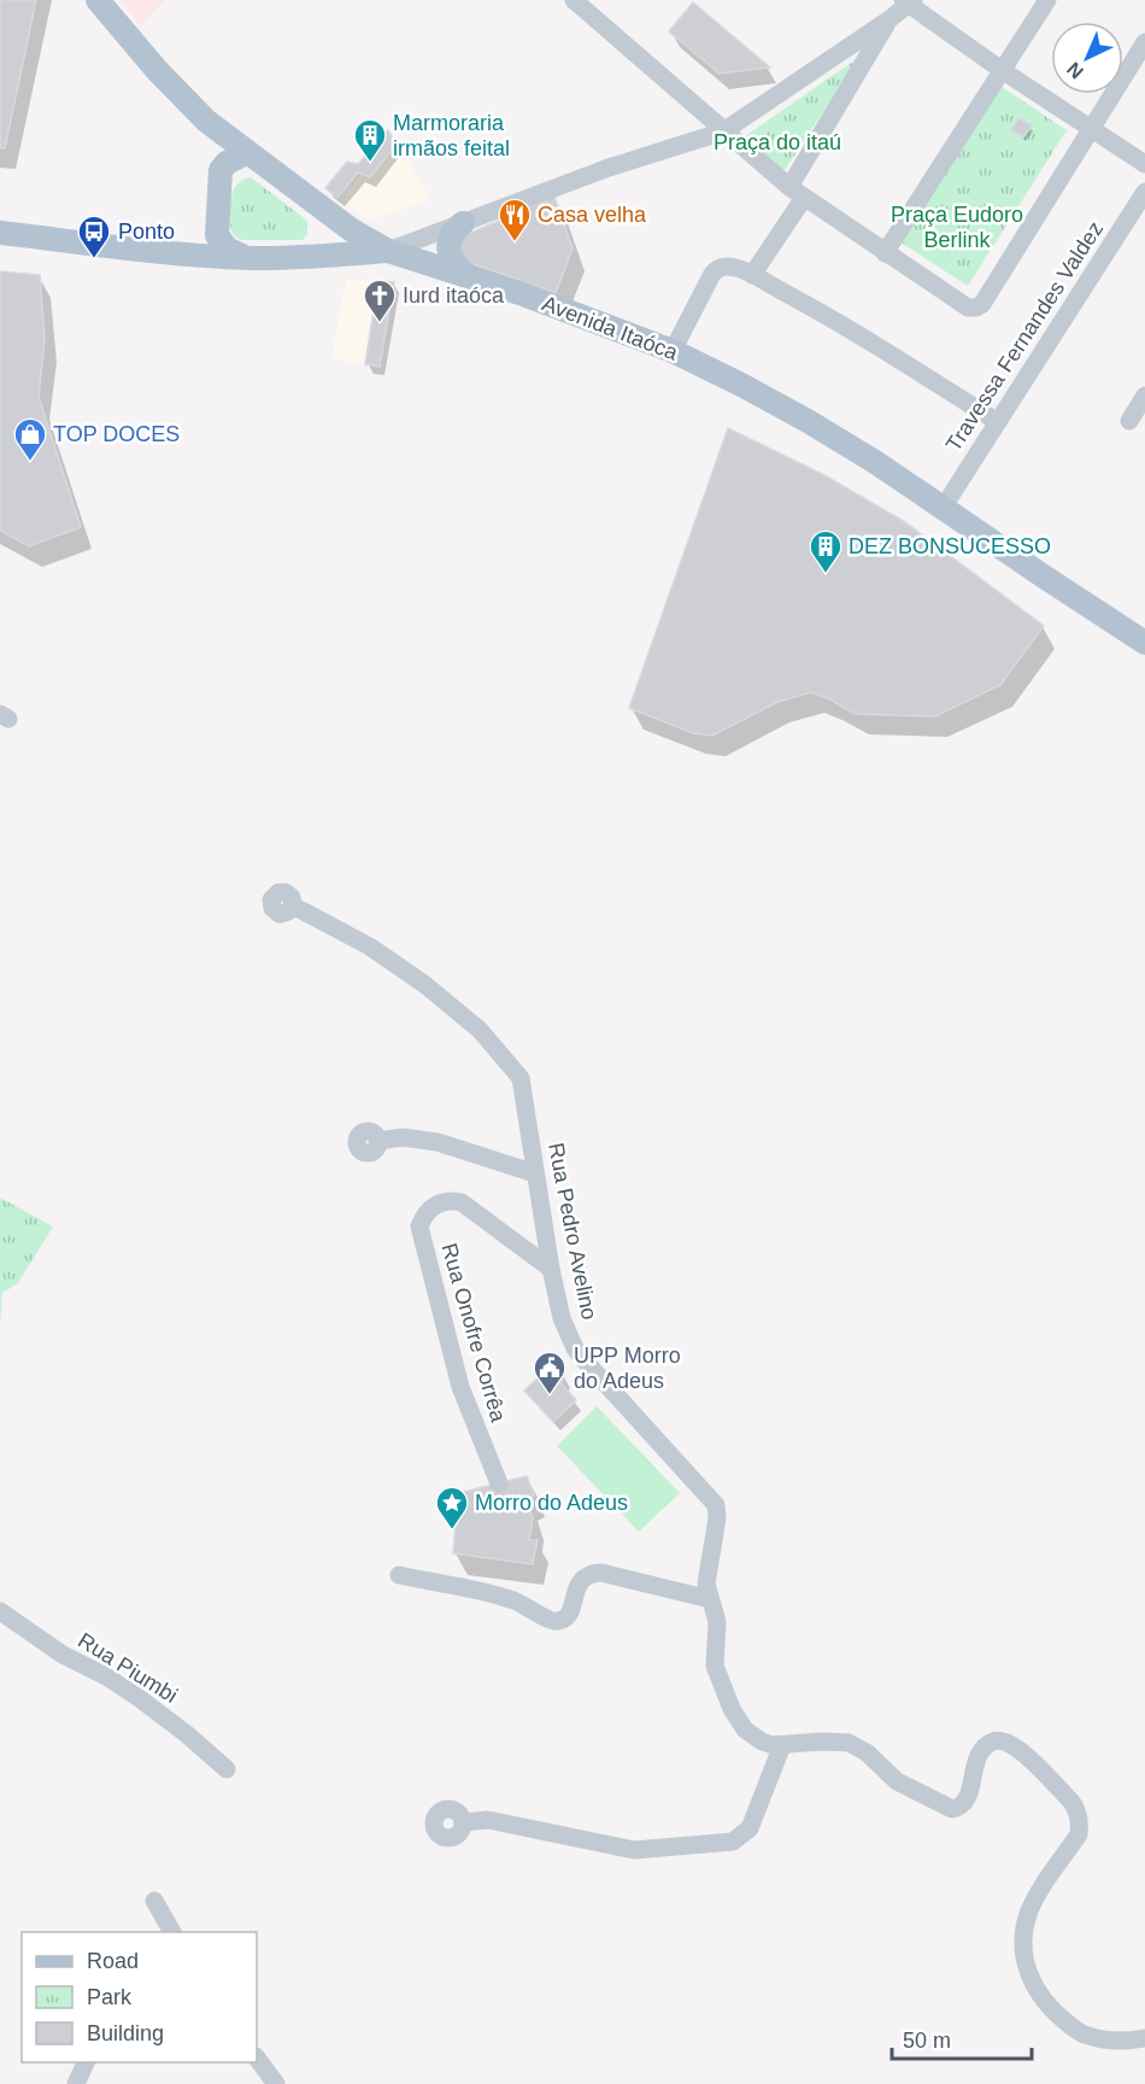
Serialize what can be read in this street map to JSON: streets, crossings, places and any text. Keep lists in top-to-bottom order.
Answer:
{
  "streets": {
    "main road": ["Avenida Itaóca"],
    "street": [
      "Travessa Fernandes Valdez",
      "Rua Pedro Avelino",
      "Rua Onofre Corrêa",
      "Rua Piumbi"
    ]
  },
  "crossings": [
    ["Avenida Itaóca", "Travessa Fernandes Valdez"],
    ["Rua Pedro Avelino", "Rua Onofre Corrêa"]
  ],
  "parks": ["Praça do itaú", "Praça Eudoro Berlink"],
  "places": {
    "building": ["Marmoraria irmãos feital", "DEZ BONSUCESSO"],
    "restaurant": ["Casa velha"],
    "bus stop": ["Ponto"],
    "church": ["Iurd itaóca"],
    "shop": ["TOP DOCES"],
    "public building": ["UPP Morro do Adeus"],
    "place": ["Morro do Adeus"]
  },
  "legend": ["Road", "Park", "Building"],
  "scale_bar": "50 m",
  "north": "bottom left"
}
